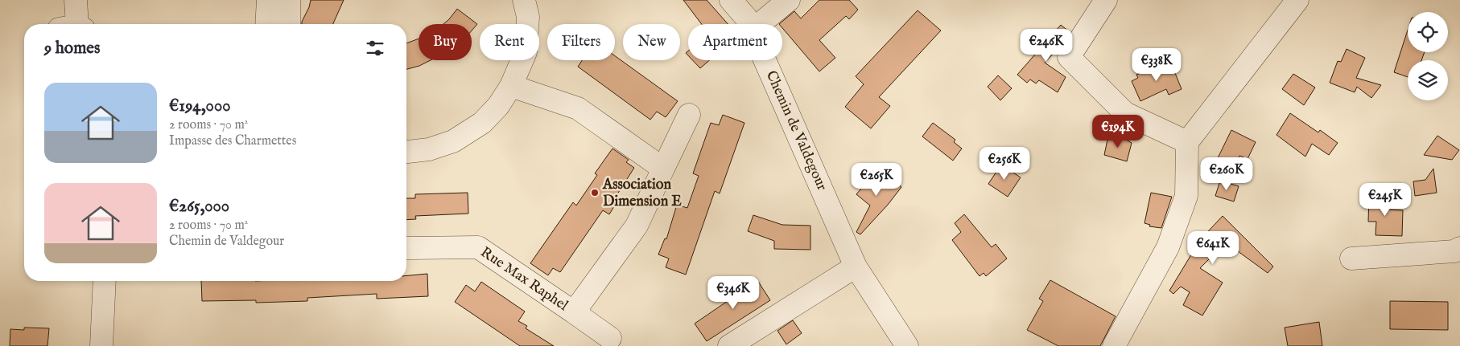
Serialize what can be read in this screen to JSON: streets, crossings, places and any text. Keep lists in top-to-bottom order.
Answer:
{
  "streets": {
    "street": ["Chemin de Valdegour", "Rue Max Raphel"]
  },
  "places": ["Association Dimension E"],
  "page": {
    "chip": [
      "Buy",
      "Rent",
      "Filters",
      "New",
      "Apartment"
    ],
    "heading": "9 homes",
    "price": [
      "€246K",
      "€338K",
      "€194K",
      "€256K",
      "€260K",
      "€265K",
      "€245K",
      "€641K",
      "€346K"
    ],
    "list": [
      {
        "name": "€194,000",
        "note": "2 rooms · 70 m² · Impasse des Charmettes"
      },
      {
        "name": "€265,000",
        "note": "2 rooms · 70 m² · Chemin de Valdegour"
      }
    ]
  }
}
